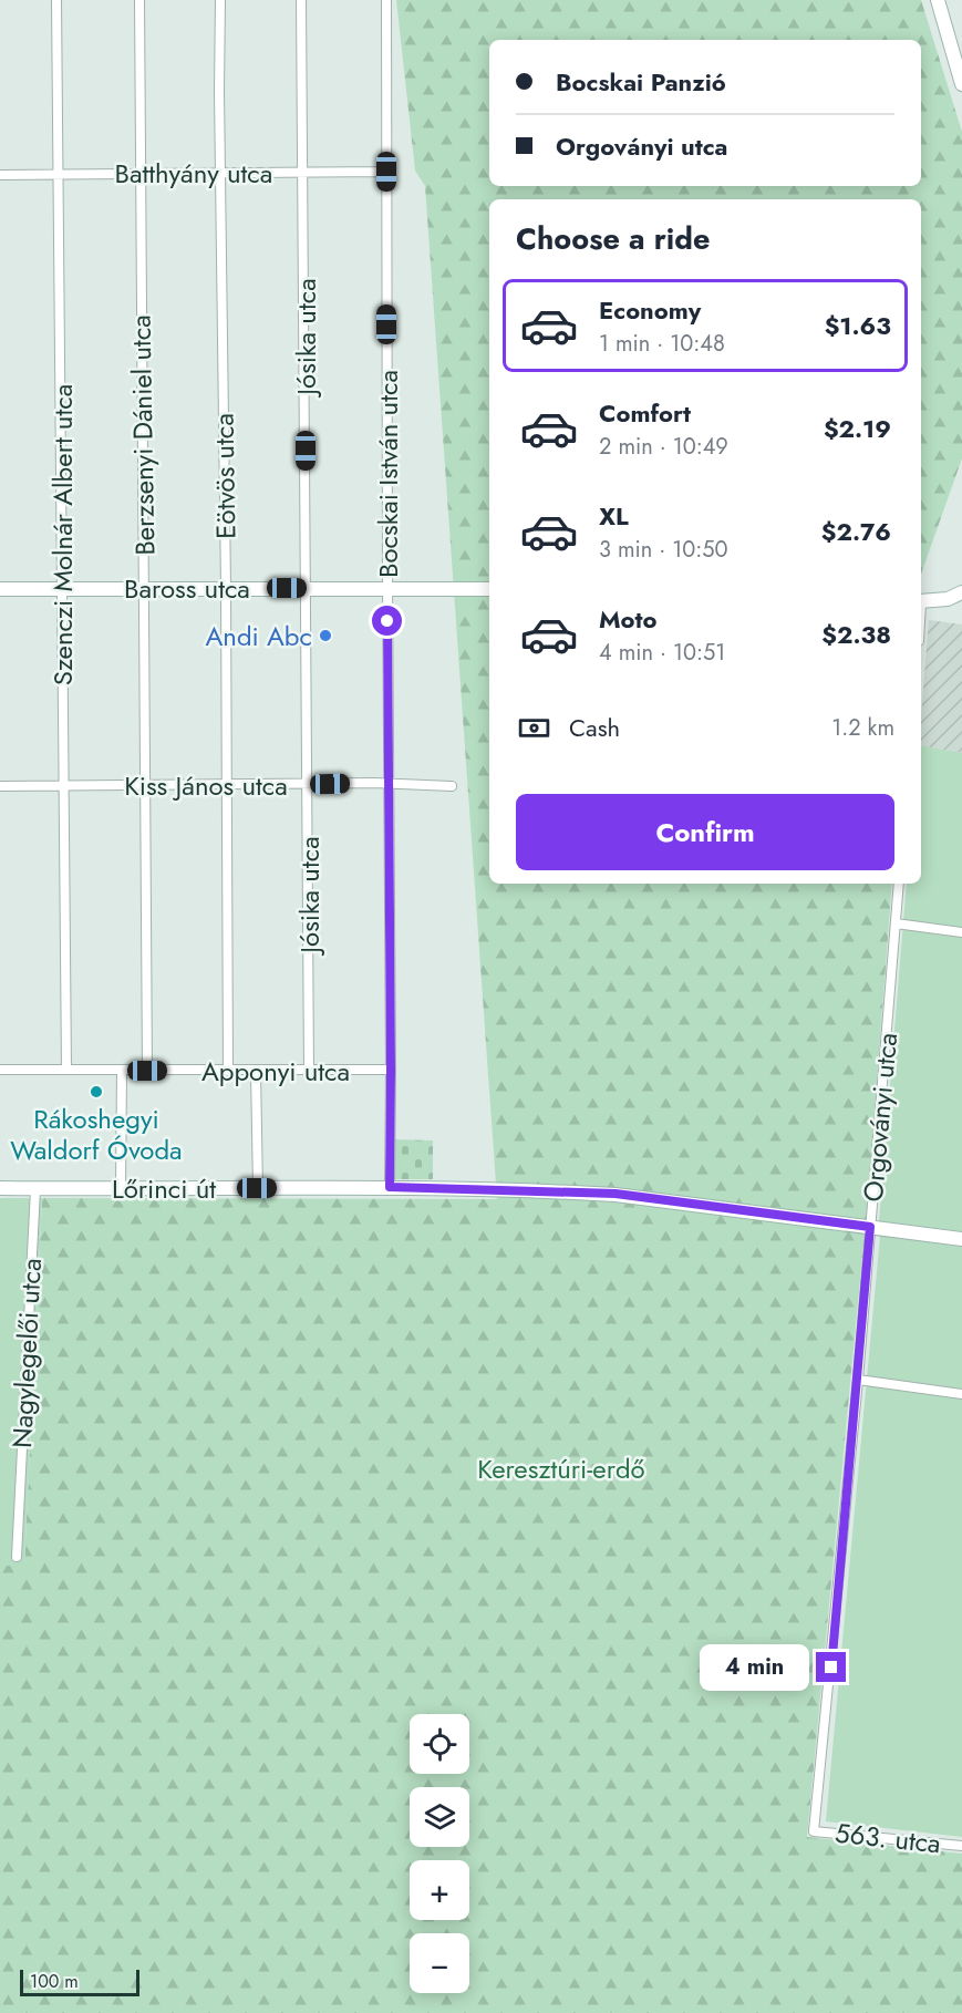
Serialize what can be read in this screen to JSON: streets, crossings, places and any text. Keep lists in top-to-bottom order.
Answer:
{
  "streets": {
    "street": [
      "Batthyány utca",
      "Jósika utca",
      "Berzsenyi Dániel utca",
      "Bocskai István utca",
      "Eötvös utca",
      "Szenczi Molnár Albert utca",
      "Baross utca",
      "Kiss János utca",
      "Apponyi utca",
      "Orgoványi utca",
      "Lőrinci út",
      "Nagylegelői utca",
      "563. utca"
    ]
  },
  "crossings": [
    ["Batthyány utca", "Jósika utca"],
    ["Batthyány utca", "Berzsenyi Dániel utca"],
    ["Batthyány utca", "Bocskai István utca"],
    ["Batthyány utca", "Eötvös utca"],
    ["Batthyány utca", "Szenczi Molnár Albert utca"],
    ["Jósika utca", "Baross utca"],
    ["Jósika utca", "Kiss János utca"],
    ["Jósika utca", "Apponyi utca"],
    ["Berzsenyi Dániel utca", "Baross utca"],
    ["Berzsenyi Dániel utca", "Kiss János utca"],
    ["Berzsenyi Dániel utca", "Apponyi utca"],
    ["Bocskai István utca", "Baross utca"],
    ["Bocskai István utca", "Kiss János utca"],
    ["Bocskai István utca", "Apponyi utca"],
    ["Bocskai István utca", "Lőrinci út"],
    ["Eötvös utca", "Baross utca"],
    ["Eötvös utca", "Kiss János utca"],
    ["Eötvös utca", "Apponyi utca"],
    ["Szenczi Molnár Albert utca", "Baross utca"],
    ["Szenczi Molnár Albert utca", "Kiss János utca"],
    ["Szenczi Molnár Albert utca", "Apponyi utca"],
    ["Orgoványi utca", "Lőrinci út"],
    ["Orgoványi utca", "563. utca"],
    ["Lőrinci út", "Nagylegelői utca"]
  ],
  "parks": ["Keresztúri-erdő"],
  "places": ["Andi Abc", "Rákoshegyi Waldorf Óvoda"],
  "scale_bar": "100 m",
  "page": {
    "banner": ["Bocskai Panzió", "Orgoványi utca"],
    "heading": "Choose a ride",
    "list": [
      {
        "name": "Economy",
        "note": "1 min · 10:48",
        "value": "$1.63"
      },
      {
        "name": "Comfort",
        "note": "2 min · 10:49",
        "value": "$2.19"
      },
      {
        "name": "XL",
        "note": "3 min · 10:50",
        "value": "$2.76"
      },
      {
        "name": "Moto",
        "note": "4 min · 10:51",
        "value": "$2.38"
      }
    ],
    "pay": ["Cash", "1.2 km"],
    "buttons": "Confirm",
    "bubble": "4 min",
    "map_buttons": ["+", "−"],
    "scale": "100 m"
  }
}
